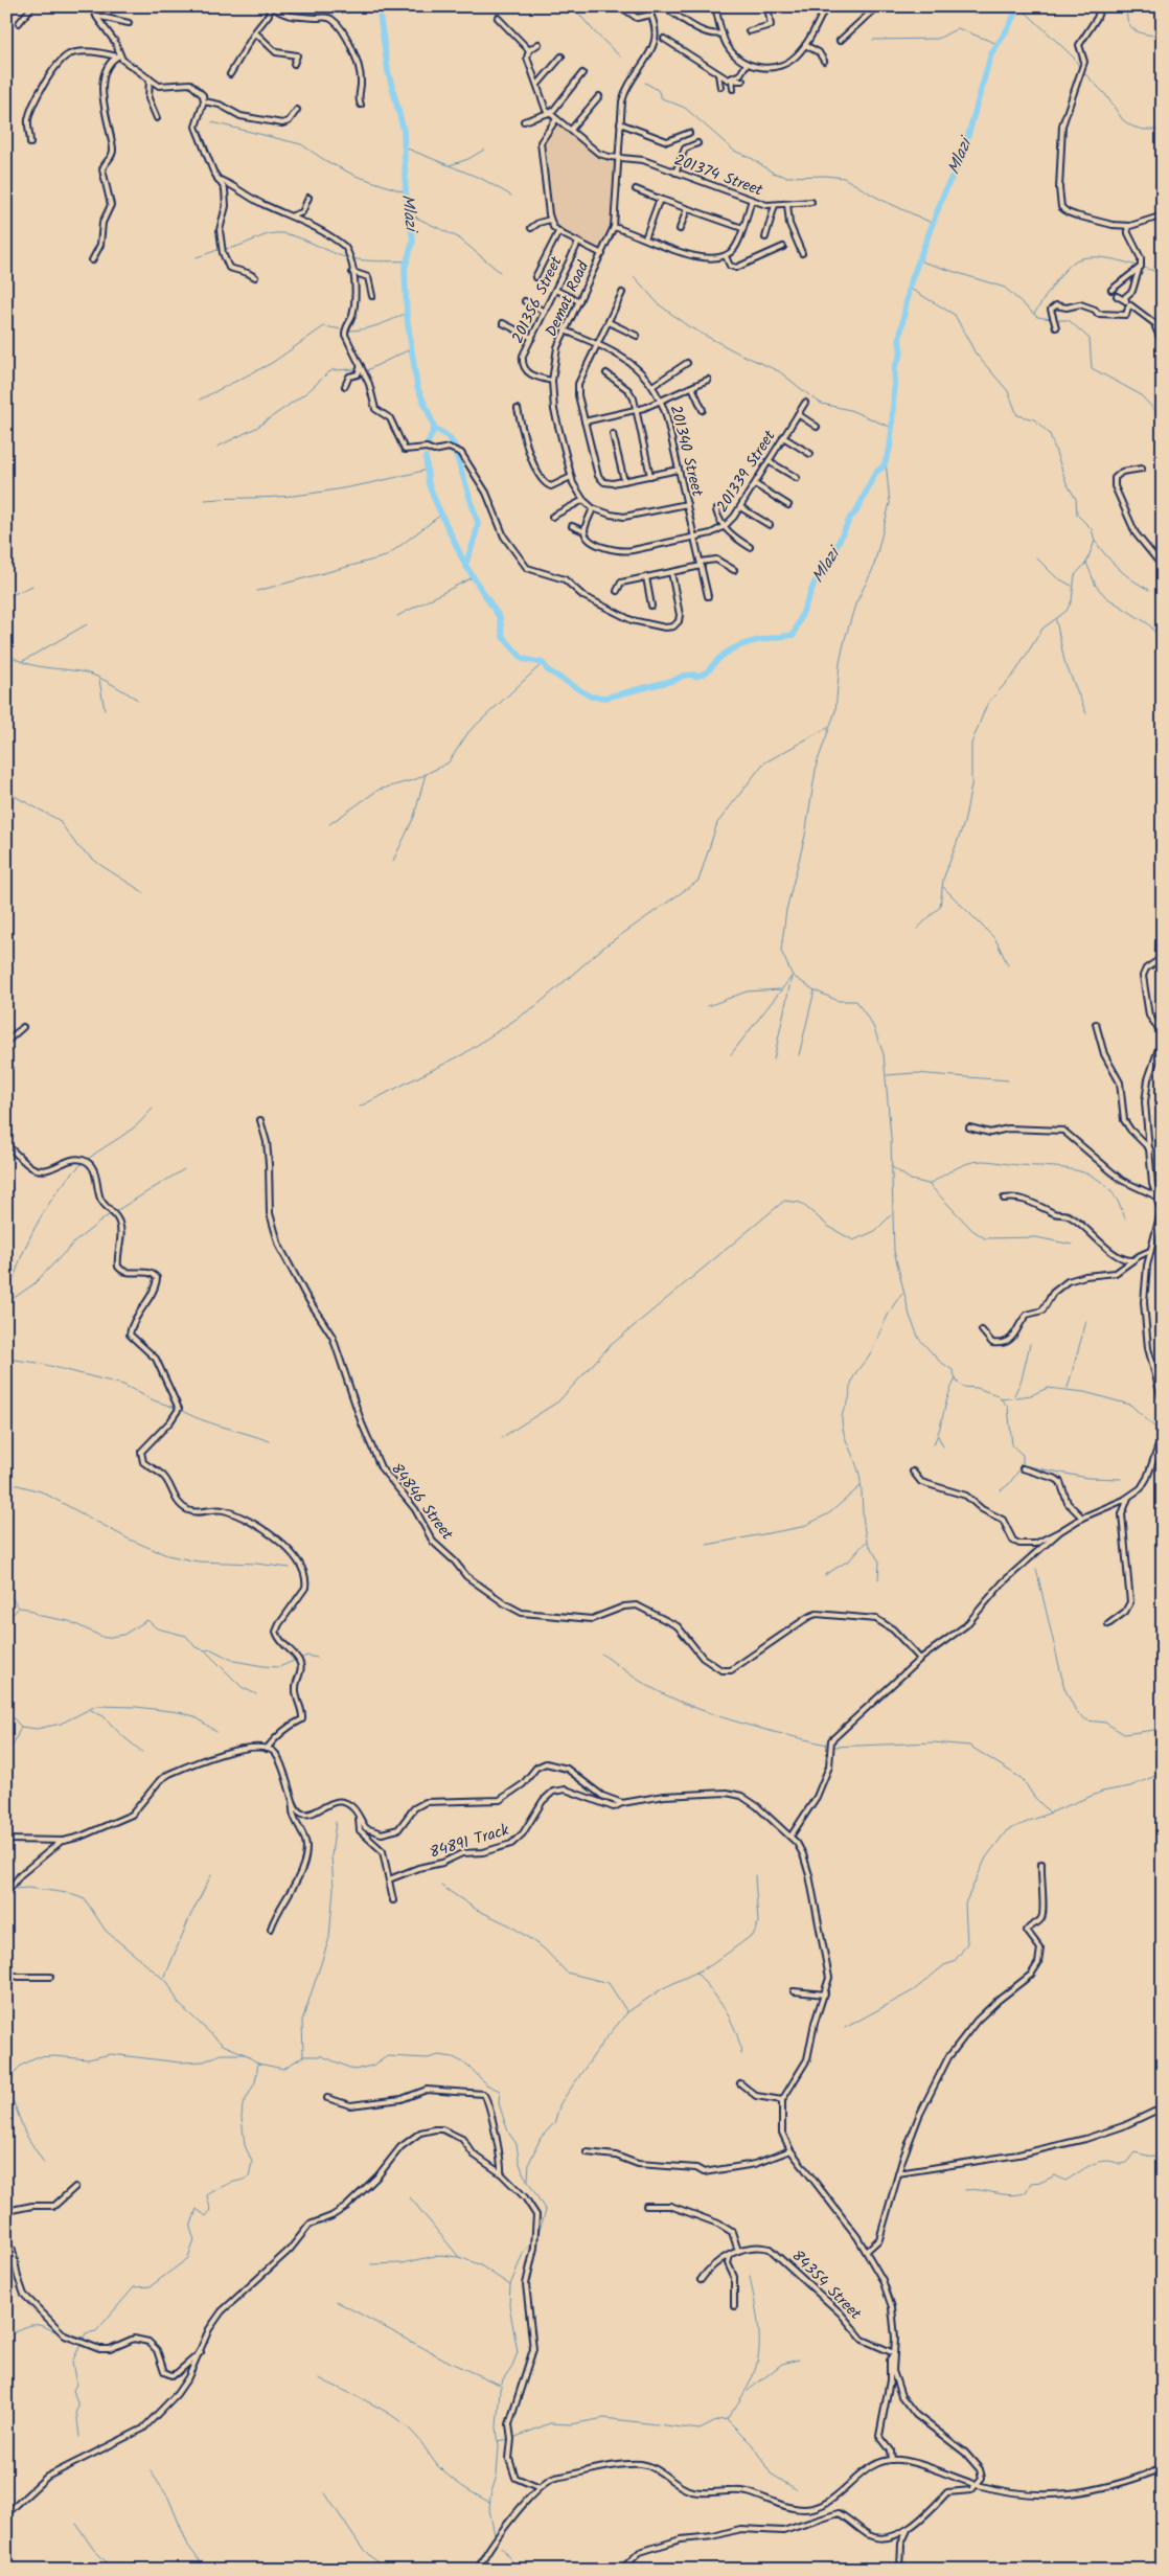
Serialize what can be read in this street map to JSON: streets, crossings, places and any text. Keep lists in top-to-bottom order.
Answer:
{
  "streets": {
    "street": [
      "201374 Street",
      "Demat Road",
      "201356 Street",
      "201340 Street",
      "201339 Street",
      "84846 Street",
      "84891 Track",
      "84354 Street"
    ]
  },
  "crossings": [
    ["201374 Street", "Demat Road"],
    ["Demat Road", "201356 Street"],
    ["Demat Road", "201340 Street"],
    ["201340 Street", "201339 Street"]
  ],
  "water": ["Mlazi"]
}
